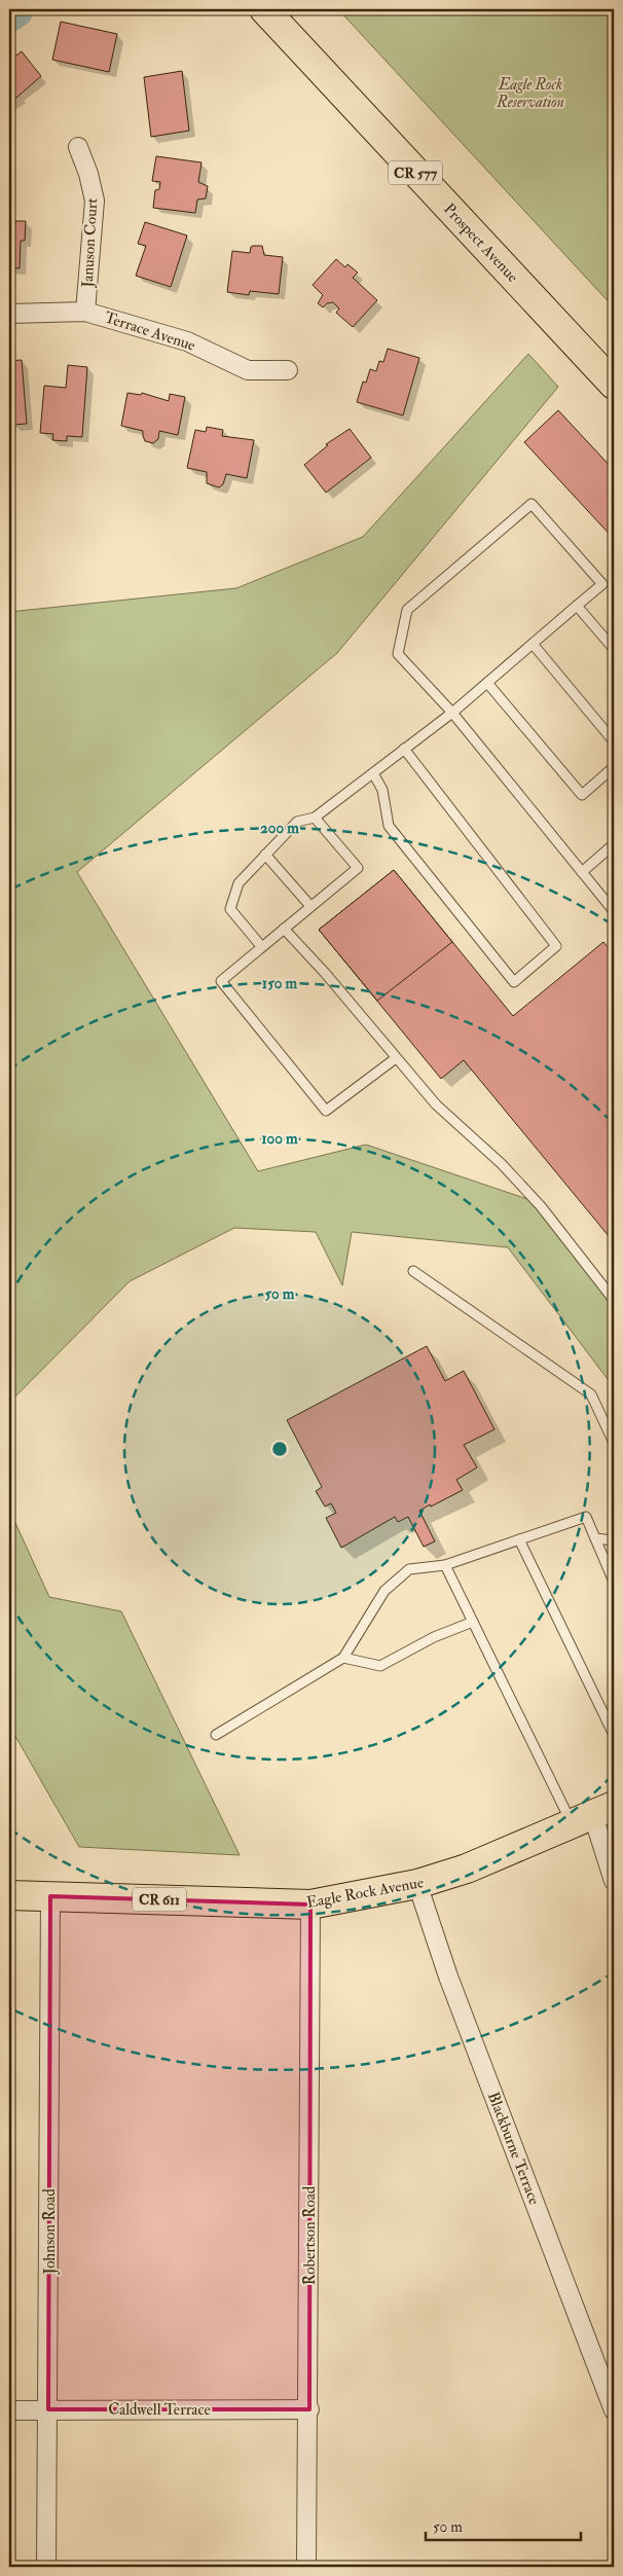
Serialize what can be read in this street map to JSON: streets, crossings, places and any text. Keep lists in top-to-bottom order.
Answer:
{
  "streets": {
    "main road": [
      "CR 577",
      "Prospect Avenue",
      "Eagle Rock Avenue",
      "CR 611"
    ],
    "street": [
      "Januson Court",
      "Terrace Avenue",
      "Blackburne Terrace",
      "Johnson Road",
      "Robertson Road",
      "Caldwell Terrace"
    ]
  },
  "crossings": [
    ["Januson Court", "Terrace Avenue"],
    ["Eagle Rock Avenue", "Blackburne Terrace"],
    ["Eagle Rock Avenue", "Johnson Road"],
    ["Eagle Rock Avenue", "Robertson Road"],
    ["Johnson Road", "Caldwell Terrace"],
    ["Robertson Road", "Caldwell Terrace"]
  ],
  "parks": ["Eagle Rock Reservation"],
  "scale_bar": "50 m",
  "rings": [
    "200 m",
    "150 m",
    "100 m",
    "50 m"
  ]
}
